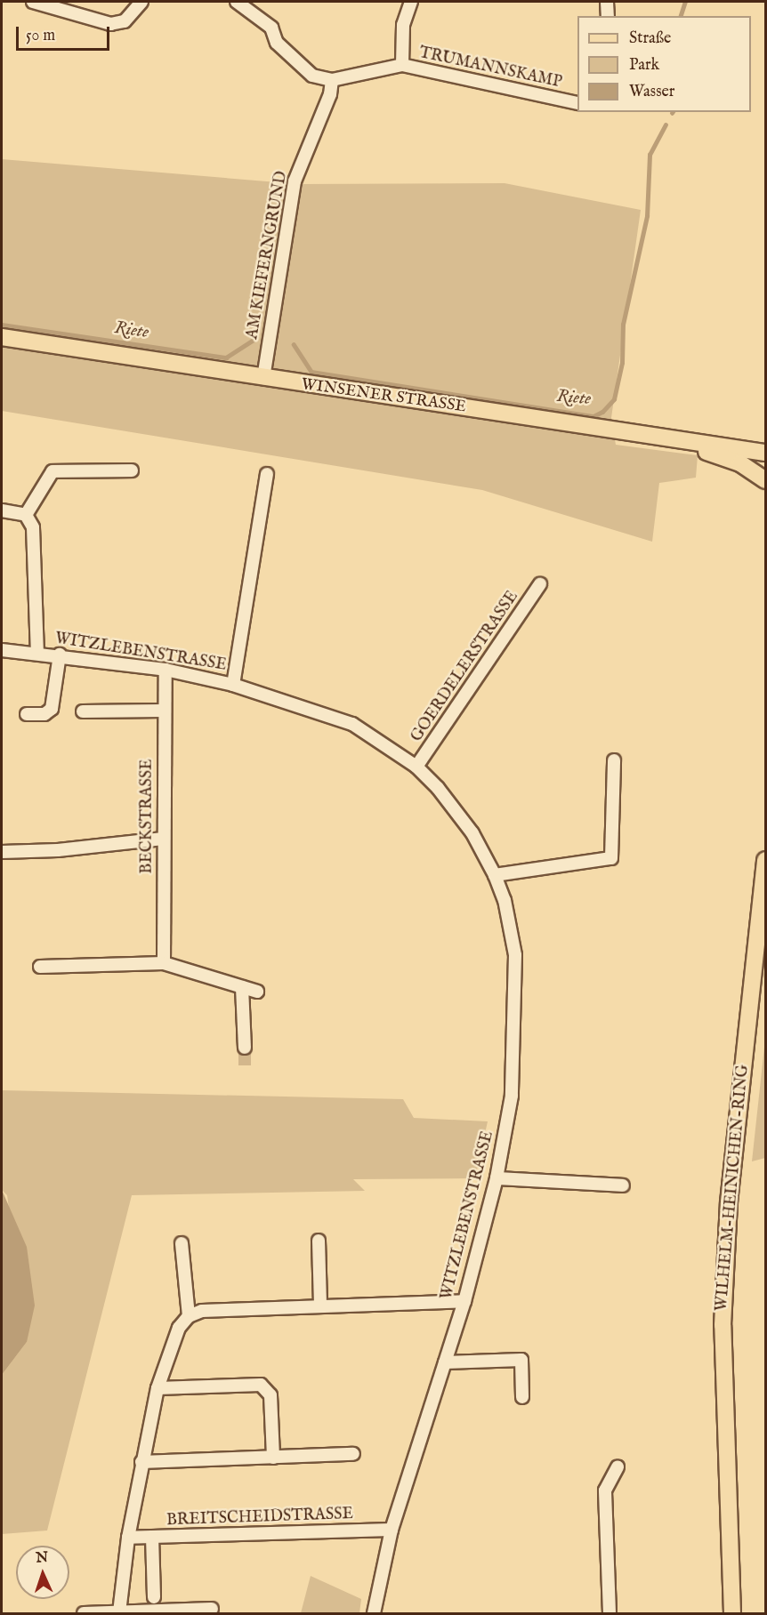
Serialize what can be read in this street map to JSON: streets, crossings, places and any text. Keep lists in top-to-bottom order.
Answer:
{
  "streets": {
    "main road": ["WINSENER STRASSE", "WILHELM-HEINICHEN-RING"],
    "street": [
      "TRUMANNSKAMP",
      "AM KIEFERNGRUND",
      "WITZLEBENSTRASSE",
      "GOERDELERSTRASSE",
      "BECKSTRASSE",
      "BREITSCHEIDSTRASSE"
    ]
  },
  "crossings": [
    ["TRUMANNSKAMP", "AM KIEFERNGRUND"],
    ["AM KIEFERNGRUND", "WINSENER STRASSE"],
    ["WITZLEBENSTRASSE", "GOERDELERSTRASSE"],
    ["WITZLEBENSTRASSE", "BECKSTRASSE"],
    ["WITZLEBENSTRASSE", "BREITSCHEIDSTRASSE"]
  ],
  "water": ["Riete"],
  "legend": ["Straße", "Park", "Wasser"],
  "scale_bar": "50 m",
  "north": "top"
}
